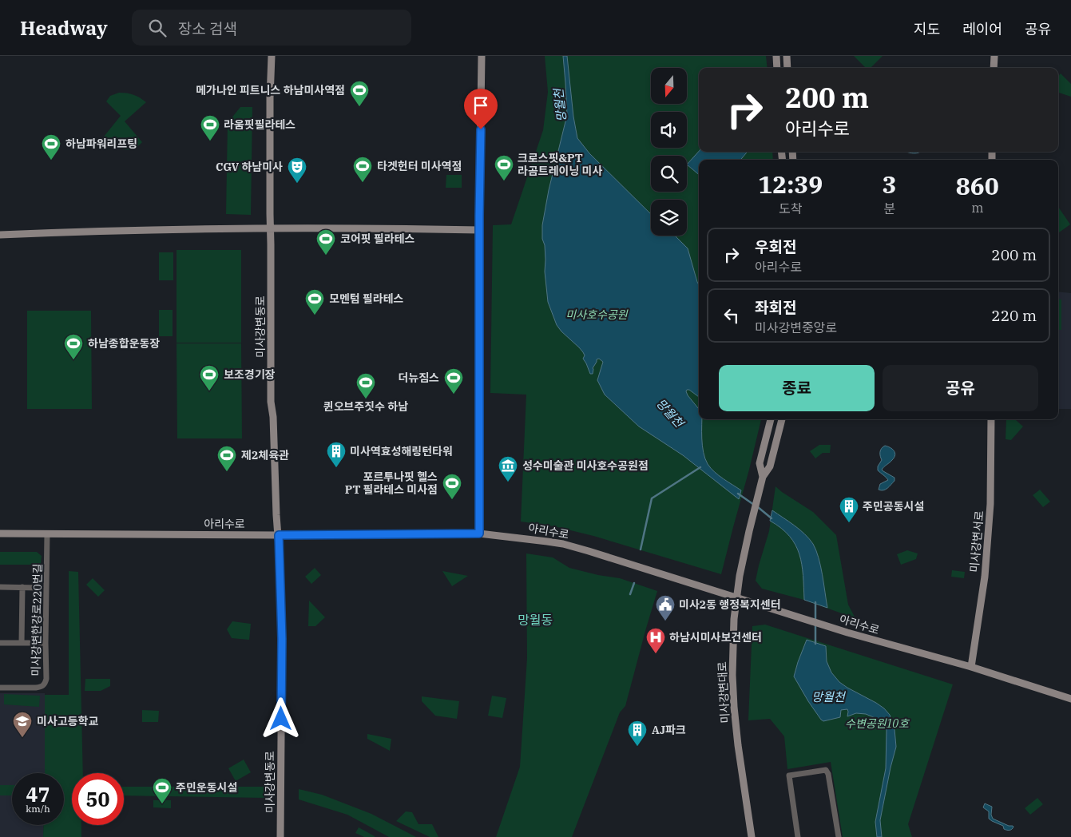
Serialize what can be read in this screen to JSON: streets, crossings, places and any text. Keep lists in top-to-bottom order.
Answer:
{
  "streets": {
    "main road": [
      "미사강변동로",
      "아리수로",
      "미사강변서로",
      "미사강변대로"
    ],
    "street": ["미사강변한강로220번길"]
  },
  "crossings": [
    ["미사강변동로", "아리수로"],
    ["아리수로", "미사강변서로"],
    ["아리수로", "미사강변한강로220번길"],
    ["아리수로", "미사강변대로"]
  ],
  "districts": ["망월동"],
  "water": ["망월천"],
  "parks": ["미사호수공원", "수변공원10호"],
  "places": {
    "sports": [
      "메가나인 피트니스 하남미사역점",
      "라움핏필라테스",
      "하남파워리프팅",
      "크로스핏&PT 라곰트레이닝 미사",
      "타겟헌터 미사역점",
      "코어핏 필라테스",
      "모멘텀 필라테스",
      "하남종합운동장",
      "보조경기장",
      "더뉴짐스",
      "퀸오브주짓수 하남",
      "제2체육관",
      "포르투나핏 헬스 PT 필라테스 미사점",
      "주민운동시설"
    ],
    "theatre": ["CGV 하남미사"],
    "building": ["미사역효성해링턴타워", "주민공동시설", "AJ파크"],
    "museum": ["성수미술관 미사호수공원점"],
    "public building": ["미사2동 행정복지센터"],
    "hospital": ["하남시미사보건센터"],
    "school or university": ["미사고등학교"]
  },
  "north": "bottom",
  "page": {
    "header": "Headway",
    "search": "장소 검색",
    "nav": ["지도", "레이어", "공유"],
    "turn": ["200 m", "아리수로"],
    "eta": [
      "12:39",
      "도착",
      "3",
      "분",
      "860",
      "m"
    ],
    "list": [
      {
        "name": "우회전",
        "note": "아리수로",
        "value": "200 m"
      },
      {
        "name": "좌회전",
        "note": "미사강변중앙로",
        "value": "220 m"
      }
    ],
    "buttons": ["종료", "공유"],
    "speed": "47 km/h",
    "limit": "50"
  }
}
